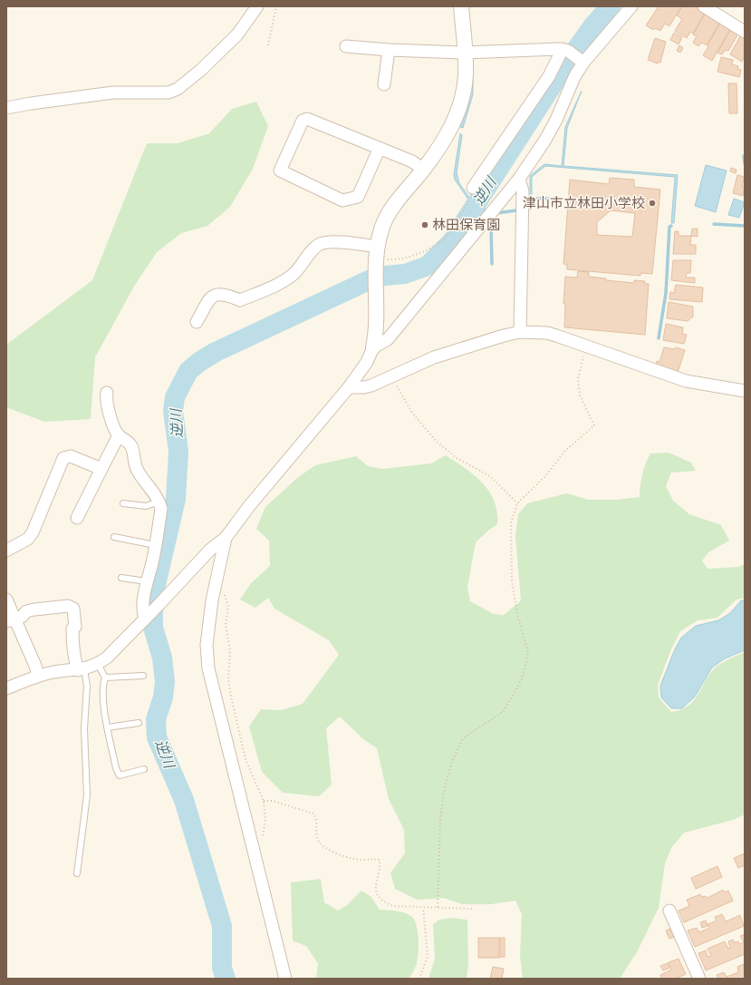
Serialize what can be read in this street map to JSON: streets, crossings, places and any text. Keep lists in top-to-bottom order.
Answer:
{
  "water": ["逆川"],
  "places": ["津山市立林田小学校", "林田保育園"]
}
